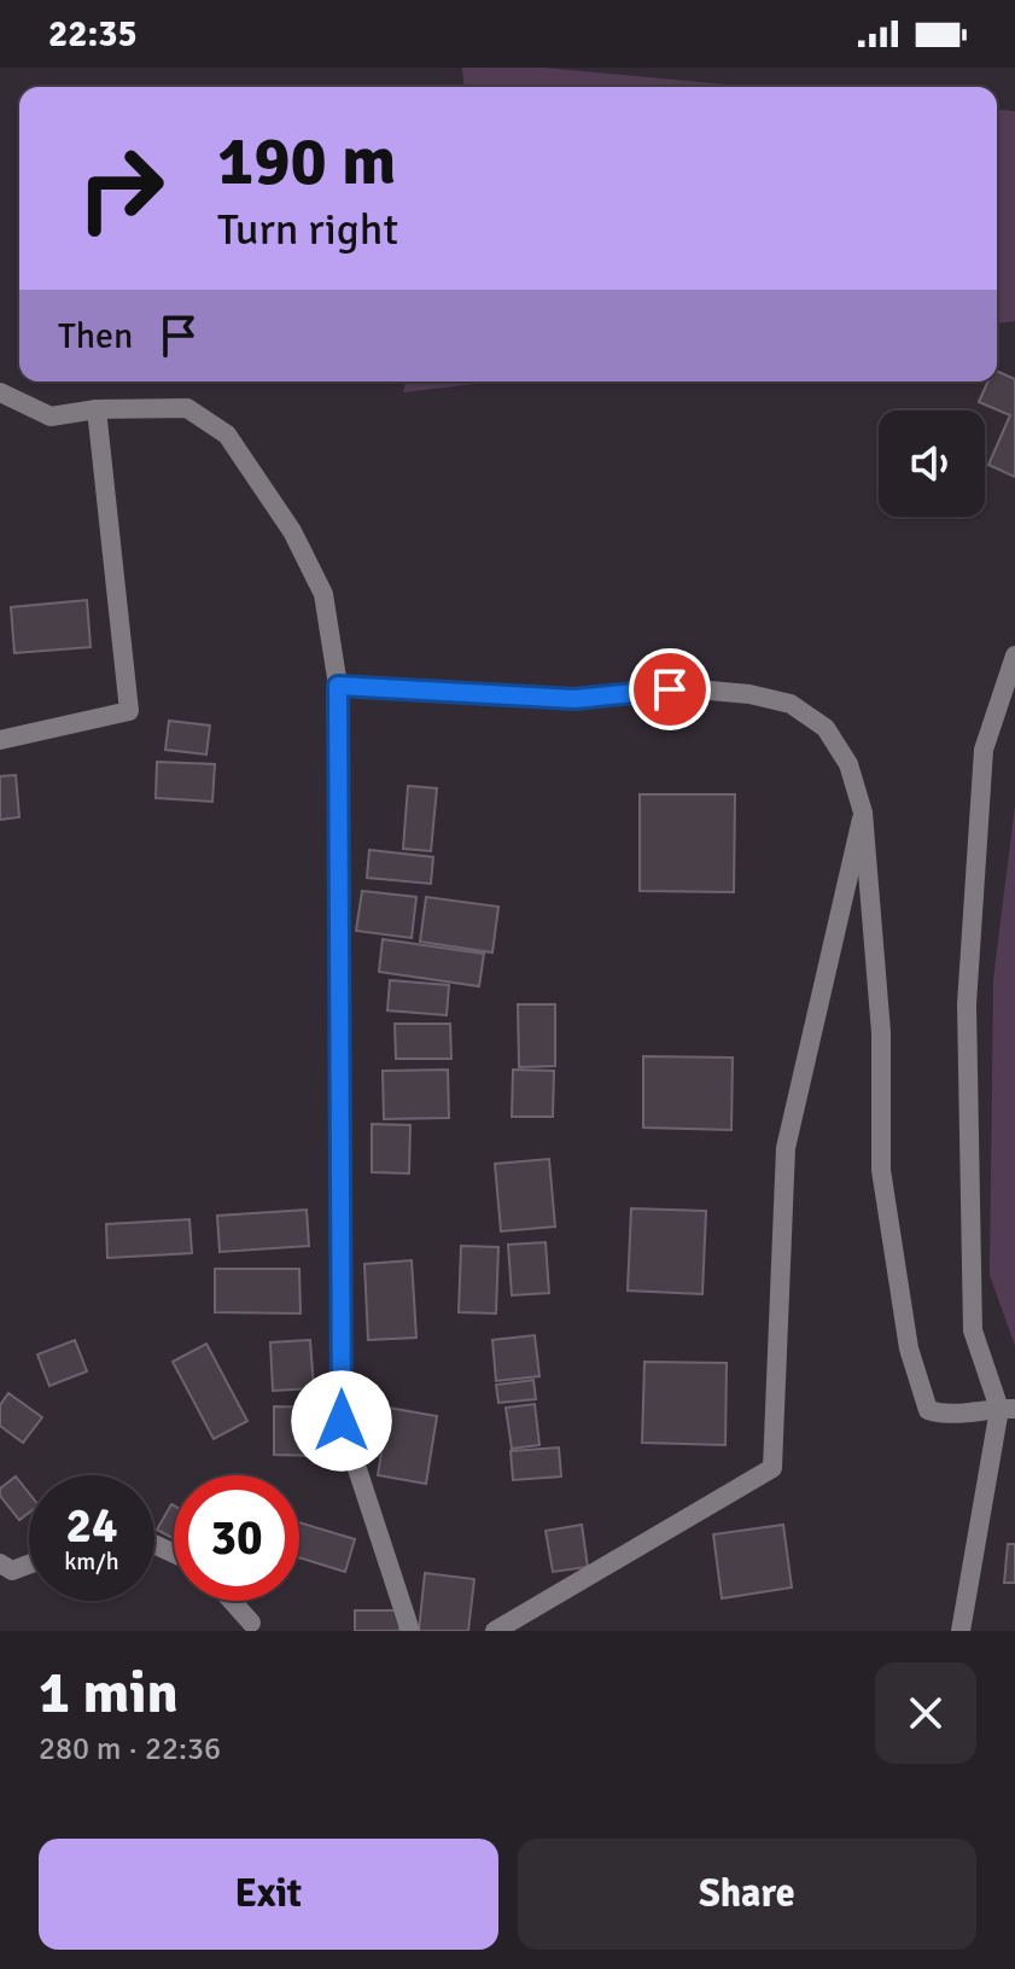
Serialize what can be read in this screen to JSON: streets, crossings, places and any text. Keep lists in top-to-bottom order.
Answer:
{
  "page": {
    "status": "22:35",
    "turn": ["190 m", "Turn right"],
    "then": "Then",
    "speed": "24 km/h",
    "limit": "30",
    "heading": ["1 min", "280 m · 22:36"],
    "buttons": ["Exit", "Share"]
  }
}
